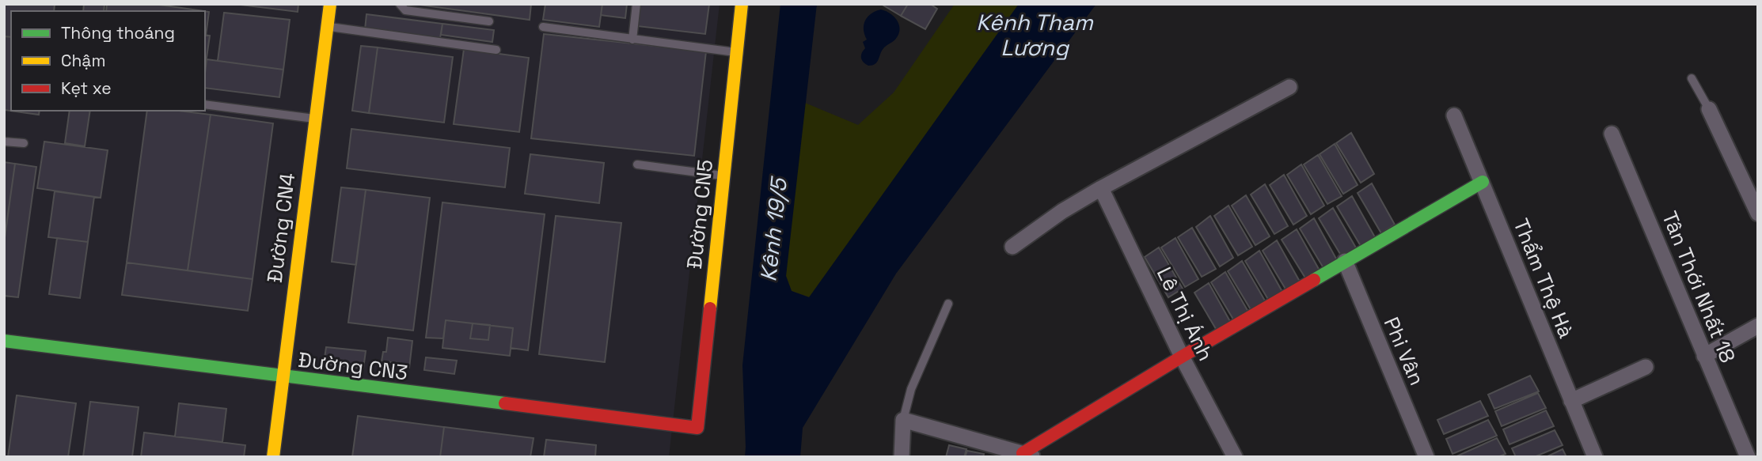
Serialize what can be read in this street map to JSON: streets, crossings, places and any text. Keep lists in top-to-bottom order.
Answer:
{
  "streets": {
    "street": [
      "Đường CN5",
      "Đường CN4",
      "Thẩm Thệ Hà",
      "Tân Thới Nhất 18",
      "Lê Thị Ánh",
      "Phi Vân",
      "Đường CN3"
    ]
  },
  "crossings": [
    ["Đường CN5", "Đường CN3"],
    ["Đường CN4", "Đường CN3"]
  ],
  "water": ["Kênh Tham Lương", "Kênh 19/5"],
  "legend": ["Thông thoáng", "Chậm", "Kẹt xe"]
}
